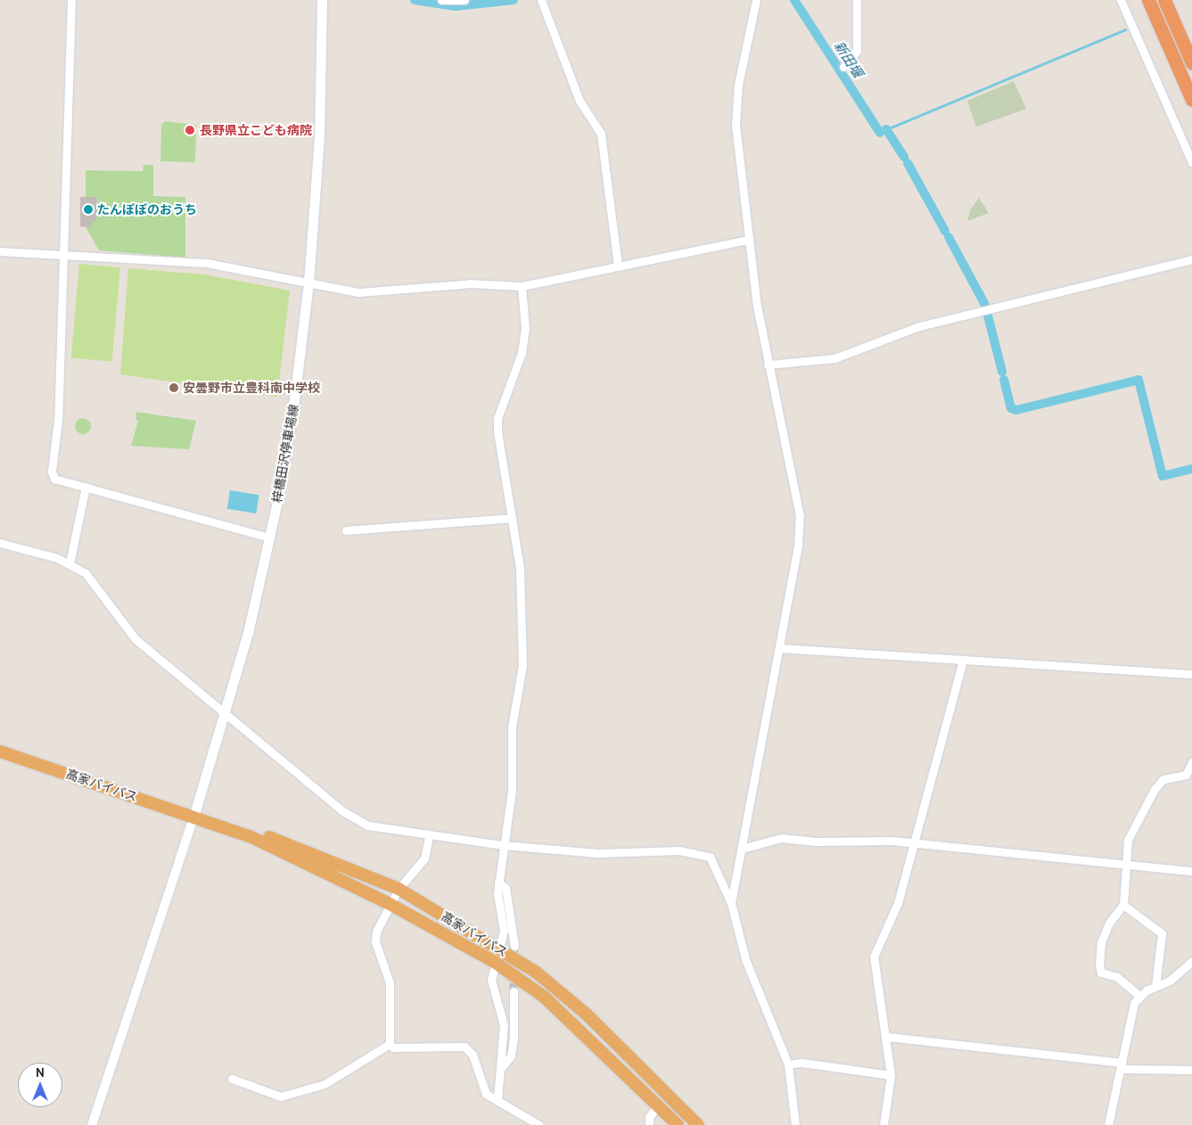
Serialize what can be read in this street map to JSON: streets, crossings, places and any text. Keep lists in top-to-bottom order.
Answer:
{
  "streets": {
    "highway": ["高家バイパス"],
    "main road": ["梓橋田沢停車場線"]
  },
  "crossings": [
    ["梓橋田沢停車場線", "高家バイパス"]
  ],
  "water": ["新田堰"],
  "places": ["長野県立こども病院", "たんぽぽのおうち", "安曇野市立豊科南中学校"],
  "north": "top"
}
